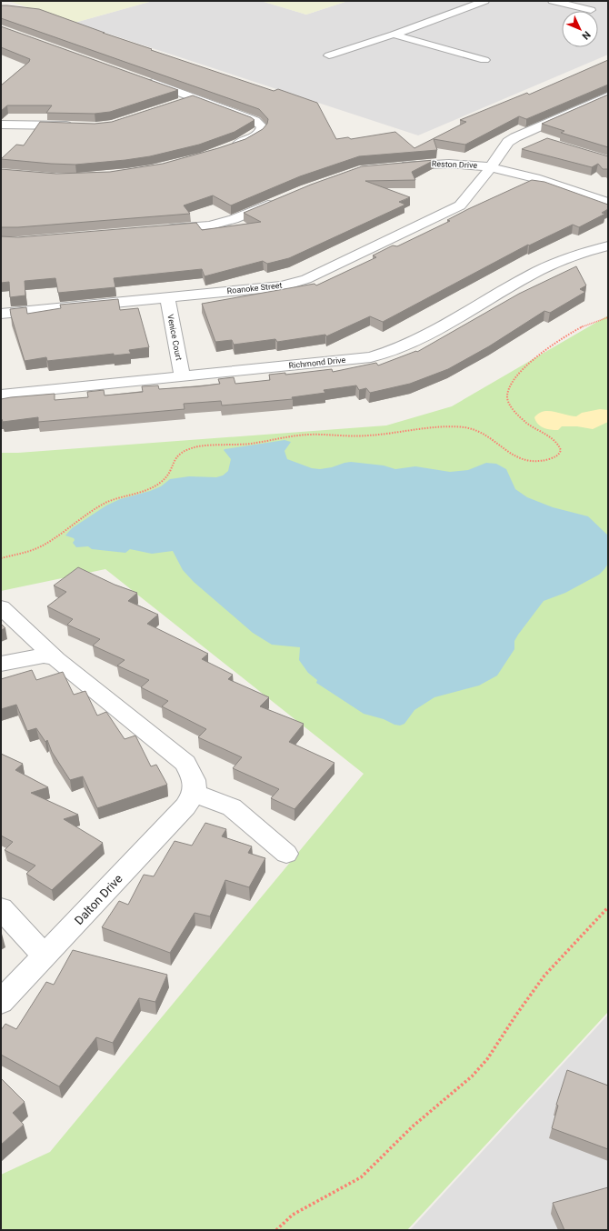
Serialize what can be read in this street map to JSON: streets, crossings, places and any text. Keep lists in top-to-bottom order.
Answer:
{
  "streets": {
    "street": [
      "Reston Drive",
      "Roanoke Street",
      "Venice Court",
      "Richmond Drive",
      "Dalton Drive"
    ]
  },
  "crossings": [
    ["Reston Drive", "Roanoke Street"],
    ["Roanoke Street", "Venice Court"],
    ["Venice Court", "Richmond Drive"]
  ],
  "north": "bottom right"
}
